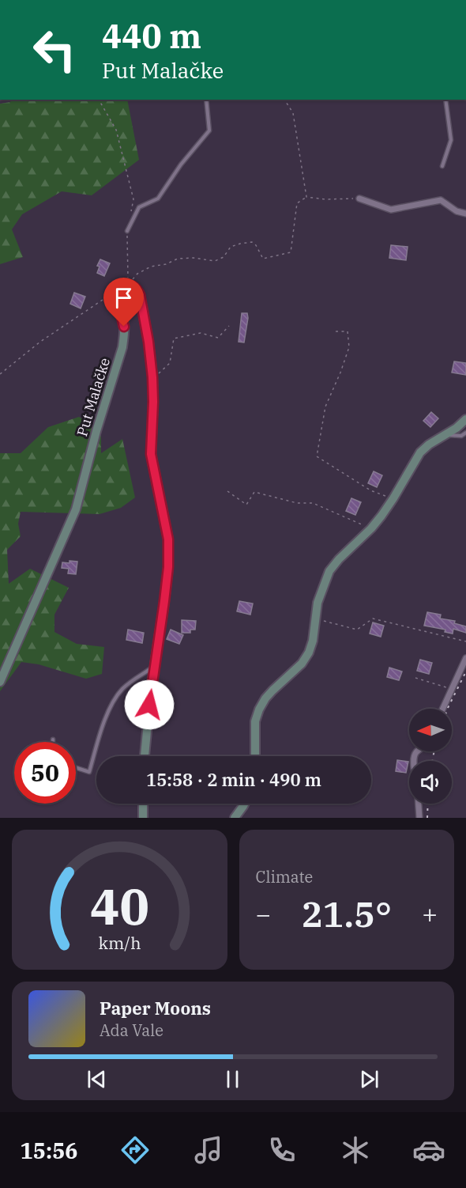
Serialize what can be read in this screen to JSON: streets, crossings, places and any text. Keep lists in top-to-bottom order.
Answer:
{
  "streets": {
    "main road": ["Put Malačke"]
  },
  "north": "left",
  "page": {
    "turn": ["440 m", "Put Malačke"],
    "limit": "50",
    "trip": "15:58 · 2 min · 490 m",
    "tile": "Climate",
    "heat": ["−", "21.5°", "+"],
    "song": ["Paper Moons", "Ada Vale"],
    "tabs": "15:56",
    "gauge": ["40", "km/h"]
  }
}
